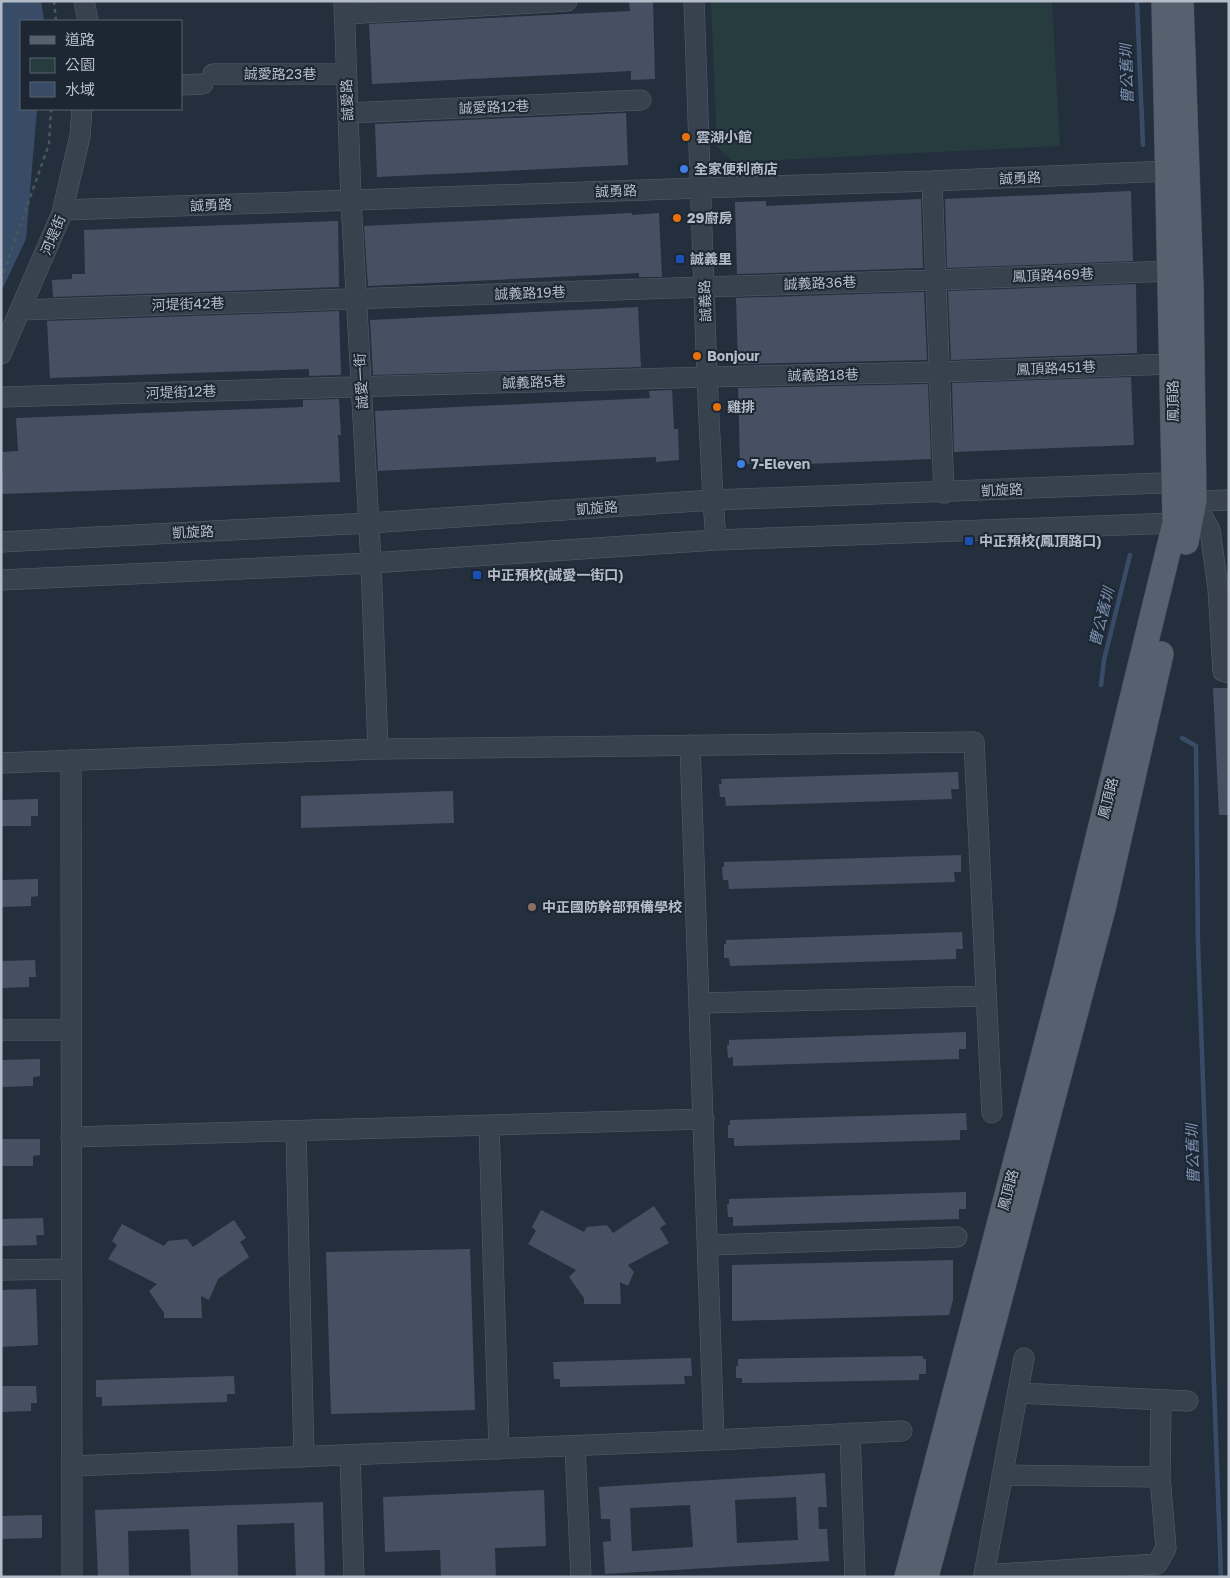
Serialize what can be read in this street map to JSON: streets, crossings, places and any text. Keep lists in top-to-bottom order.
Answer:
{
  "streets": {
    "main road": ["鳳頂路"],
    "street": [
      "誠愛路23巷",
      "誠愛路",
      "誠愛路12巷",
      "誠勇路",
      "河堤街",
      "鳳頂路469巷",
      "誠義路36巷",
      "誠義路19巷",
      "誠義路",
      "河堤街42巷",
      "鳳頂路451巷",
      "誠義路18巷",
      "誠愛一街",
      "誠義路5巷",
      "河堤街12巷",
      "凱旋路"
    ]
  },
  "crossings": [
    ["誠愛路23巷", "誠愛路"],
    ["誠愛路", "誠愛路12巷"],
    ["誠愛路", "誠勇路"],
    ["誠愛路", "誠愛一街"],
    ["誠勇路", "河堤街"],
    ["誠勇路", "誠義路"],
    ["誠勇路", "誠愛一街"],
    ["誠勇路", "鳳頂路"],
    ["河堤街", "河堤街42巷"],
    ["鳳頂路469巷", "誠義路36巷"],
    ["鳳頂路469巷", "鳳頂路"],
    ["誠義路36巷", "誠義路19巷"],
    ["誠義路36巷", "誠義路"],
    ["誠義路19巷", "誠義路"],
    ["誠義路19巷", "河堤街42巷"],
    ["誠義路19巷", "誠愛一街"],
    ["誠義路", "誠義路18巷"],
    ["誠義路", "誠義路5巷"],
    ["誠義路", "凱旋路"],
    ["河堤街42巷", "誠愛一街"],
    ["鳳頂路451巷", "誠義路18巷"],
    ["鳳頂路451巷", "鳳頂路"],
    ["誠義路18巷", "誠義路5巷"],
    ["誠愛一街", "誠義路5巷"],
    ["誠愛一街", "河堤街12巷"],
    ["誠愛一街", "凱旋路"],
    ["誠義路5巷", "河堤街12巷"],
    ["鳳頂路", "凱旋路"]
  ],
  "water": ["曹公舊圳"],
  "places": {
    "other": [
      "雲湖小館",
      "全家便利商店",
      "29廚房",
      "Bonjour",
      "雞排",
      "7-Eleven",
      "中正國防幹部預備學校"
    ],
    "transit": ["誠義里", "中正預校(鳳頂路口)", "中正預校(誠愛一街口)"]
  },
  "legend": ["道路", "公園", "水域"]
}
